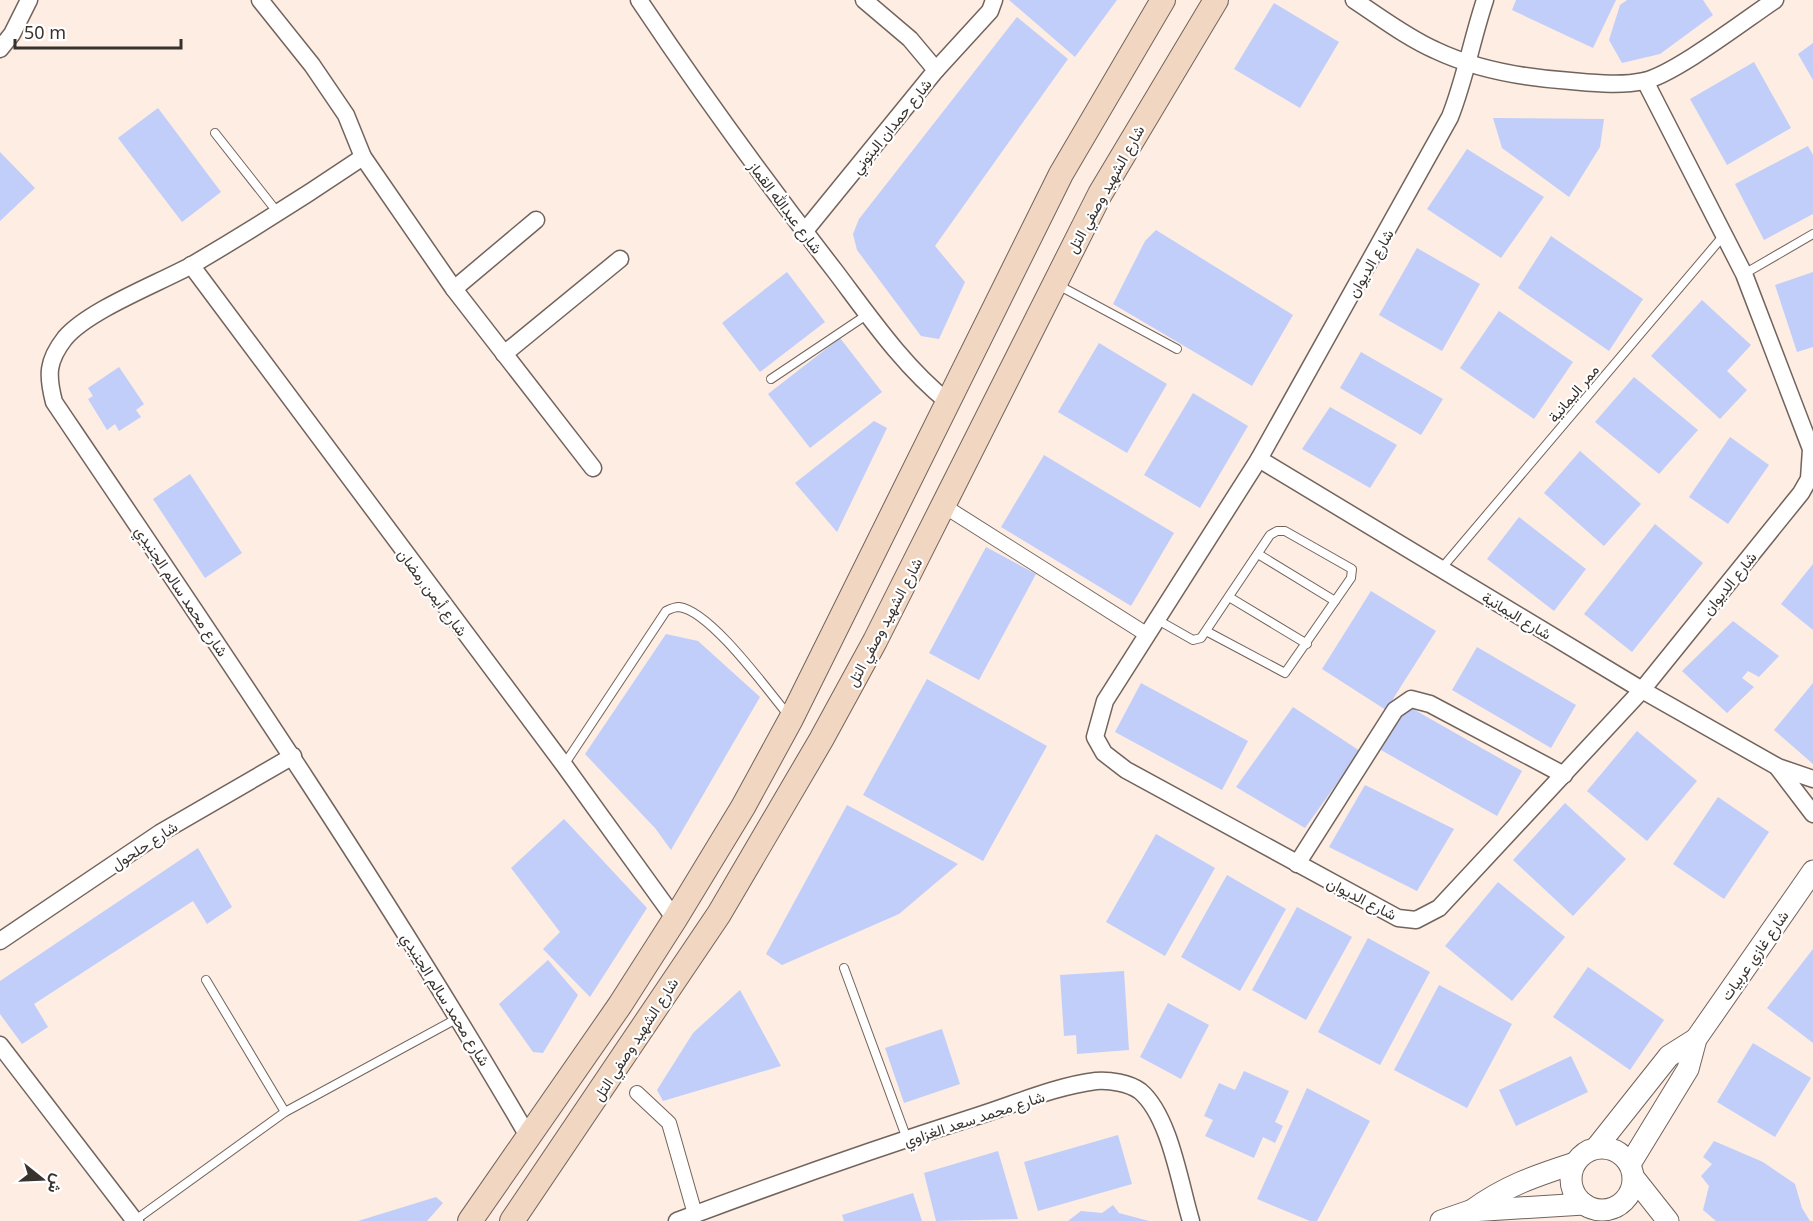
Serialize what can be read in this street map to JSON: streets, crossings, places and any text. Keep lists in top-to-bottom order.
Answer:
{
  "streets": {
    "main road": ["شارع الشهيد وصفي التل"],
    "street": [
      "شارع حمدان البتوني",
      "شارع عبدالله القماز",
      "شارع الديوان",
      "شارع محمد سالم الجنيدي",
      "شارع أيمن رمضان",
      "شارع اليمانية",
      "شارع حلحول",
      "شارع غازي عربيات",
      "شارع محمد سعد الغزاوي"
    ],
    "lane": ["ممر اليمانية"]
  },
  "crossings": [
    ["شارع حمدان البتوني", "شارع عبدالله القماز"],
    ["شارع الشهيد وصفي التل", "شارع عبدالله القماز"],
    ["شارع الشهيد وصفي التل", "شارع محمد سالم الجنيدي"],
    ["شارع الشهيد وصفي التل", "شارع أيمن رمضان"],
    ["شارع الديوان", "ممر اليمانية"],
    ["شارع الديوان", "شارع اليمانية"],
    ["ممر اليمانية", "شارع اليمانية"],
    ["شارع محمد سالم الجنيدي", "شارع أيمن رمضان"],
    ["شارع محمد سالم الجنيدي", "شارع حلحول"]
  ],
  "scale_bar": "50 m",
  "north": "right"
}
